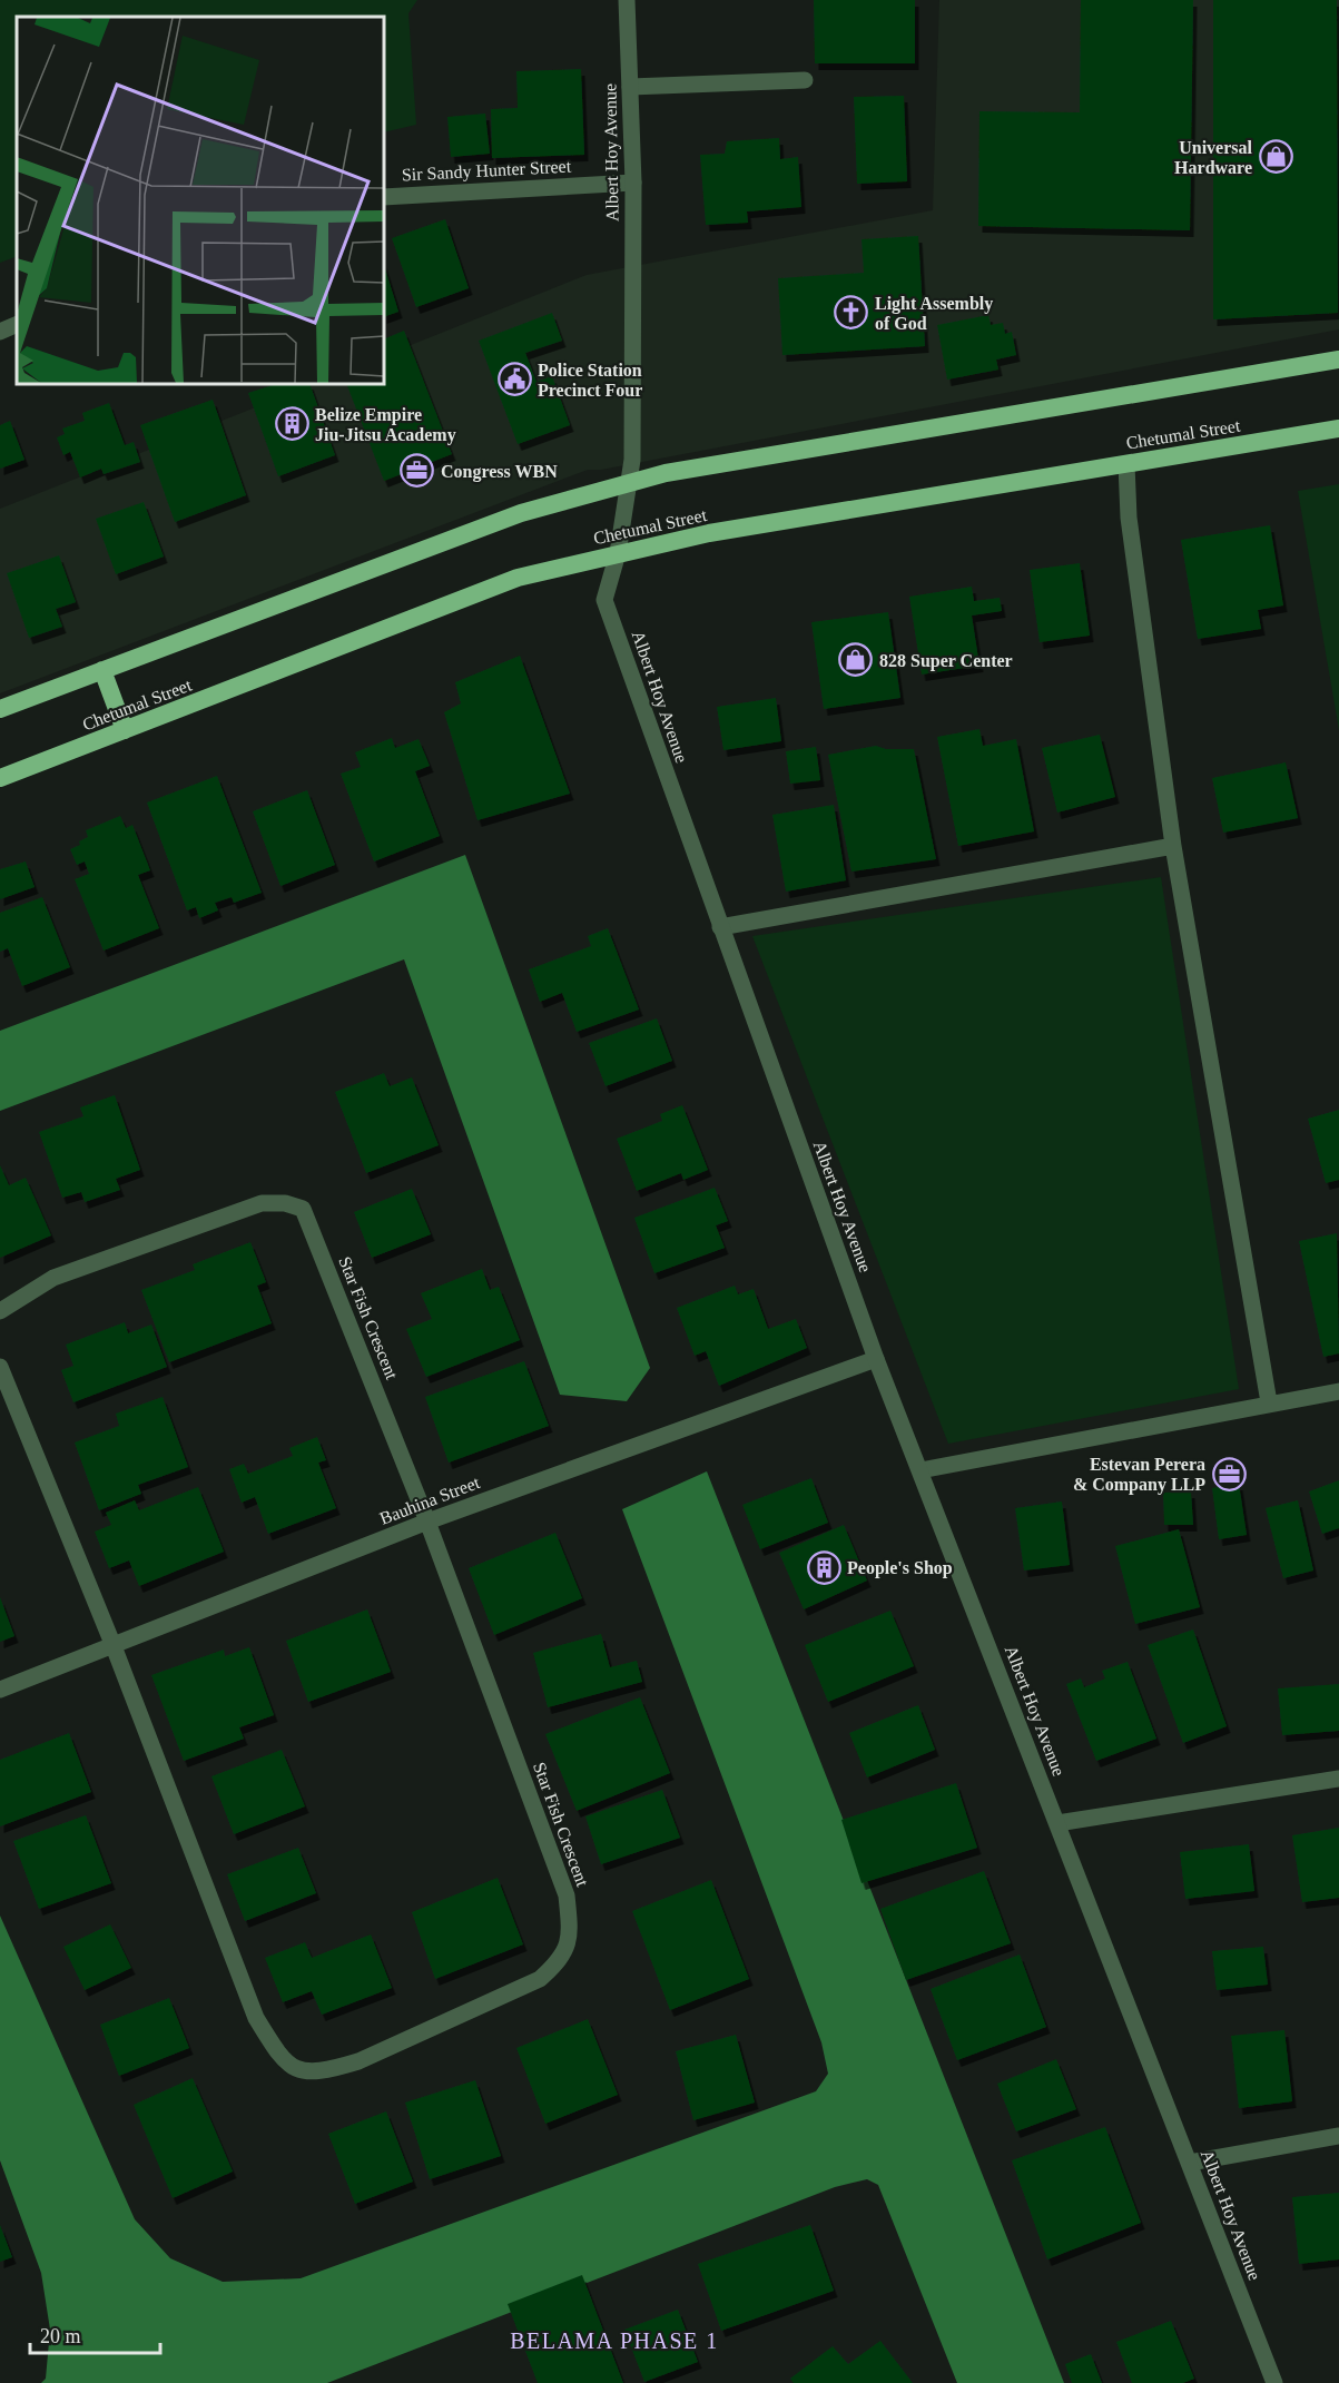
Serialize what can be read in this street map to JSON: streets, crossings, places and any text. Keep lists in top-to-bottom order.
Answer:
{
  "streets": {
    "highway": ["Chetumal Street"],
    "street": [
      "Albert Hoy Avenue",
      "Sir Sandy Hunter Street",
      "Star Fish Crescent",
      "Bauhina Street"
    ]
  },
  "crossings": [
    ["Albert Hoy Avenue", "Sir Sandy Hunter Street"],
    ["Albert Hoy Avenue", "Chetumal Street"],
    ["Albert Hoy Avenue", "Bauhina Street"],
    ["Star Fish Crescent", "Bauhina Street"]
  ],
  "districts": ["BELAMA PHASE 1"],
  "places": {
    "shop": ["Universal Hardware", "828 Super Center"],
    "church": ["Light Assembly of God"],
    "public building": ["Police Station Precinct Four"],
    "building": ["Belize Empire Jiu-Jitsu Academy", "People's Shop"],
    "office": ["Congress WBN", "Estevan Perera & Company LLP"]
  },
  "scale_bar": "20 m"
}
